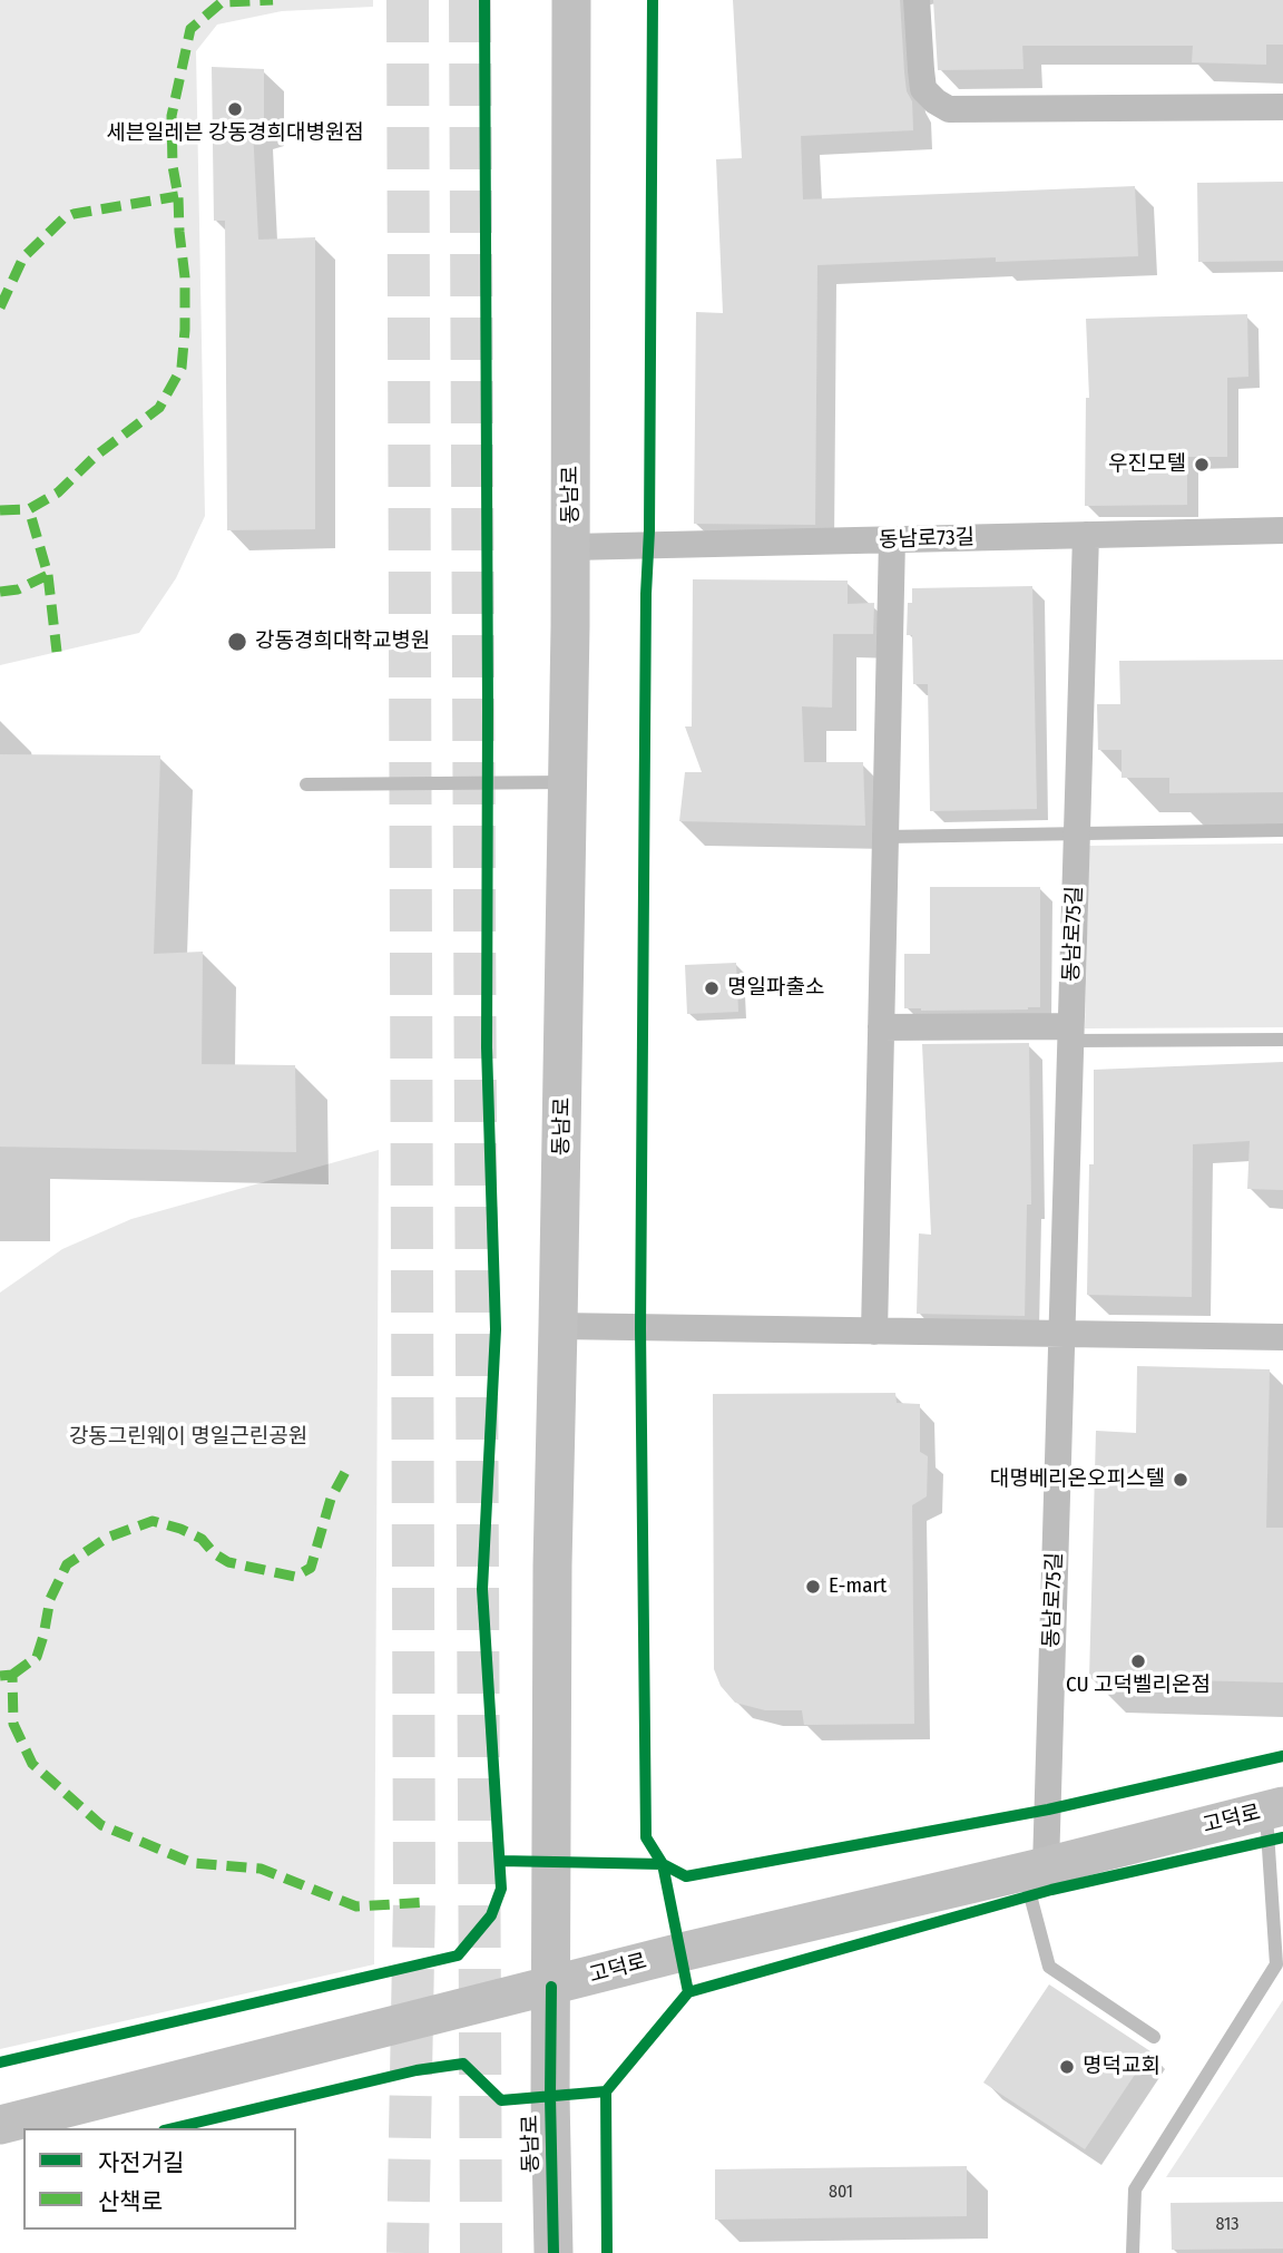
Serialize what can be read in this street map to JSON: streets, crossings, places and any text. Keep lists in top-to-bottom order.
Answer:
{
  "streets": {
    "main road": ["동남로", "고덕로"],
    "street": ["동남로73길", "동남로75길"]
  },
  "crossings": [
    ["동남로", "동남로73길"],
    ["동남로", "고덕로"],
    ["동남로73길", "동남로75길"],
    ["동남로75길", "고덕로"]
  ],
  "parks": ["강동그린웨이 명일근린공원"],
  "places": [
    "세븐일레븐 강동경희대병원점",
    "우진모텔",
    "강동경희대학교병원",
    "명일파출소",
    "대명베리온오피스텔",
    "E-mart",
    "CU 고덕벨리온점",
    "명덕교회"
  ],
  "house_numbers": ["801", "813"],
  "legend": ["자전거길", "산책로"]
}
